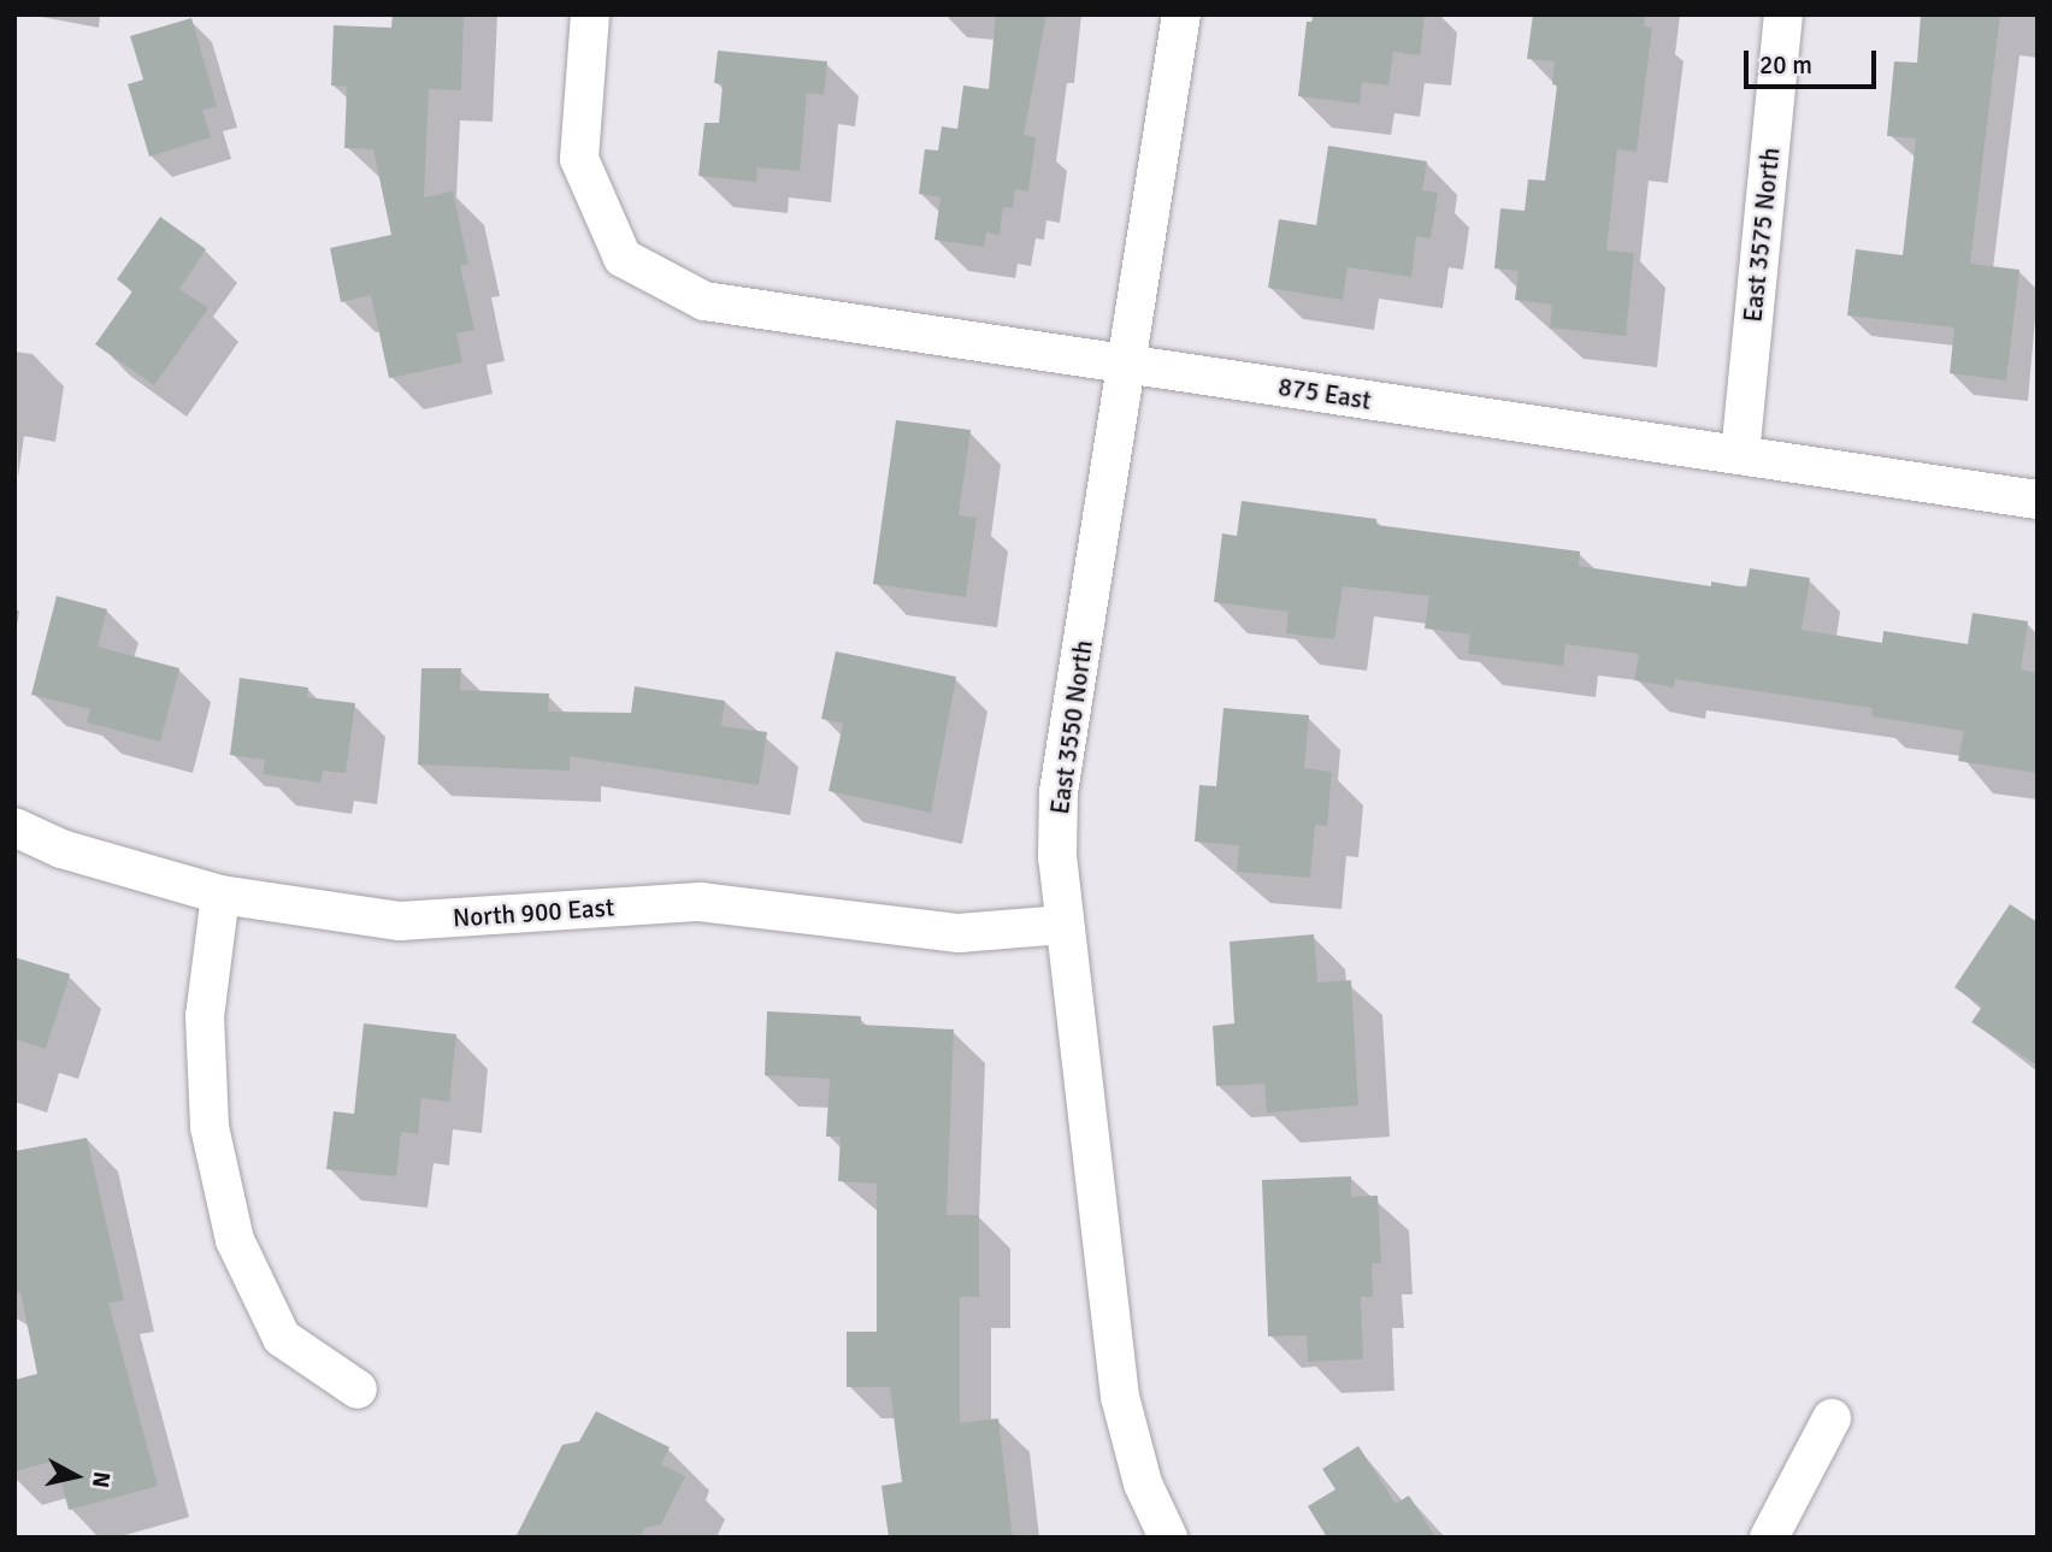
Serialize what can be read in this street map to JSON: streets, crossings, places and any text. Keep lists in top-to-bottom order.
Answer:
{
  "streets": {
    "street": [
      "East 3575 North",
      "875 East",
      "East 3550 North",
      "North 900 East"
    ]
  },
  "crossings": [
    ["East 3575 North", "875 East"],
    ["875 East", "East 3550 North"],
    ["East 3550 North", "North 900 East"]
  ],
  "scale_bar": "20 m",
  "north": "right"
}
